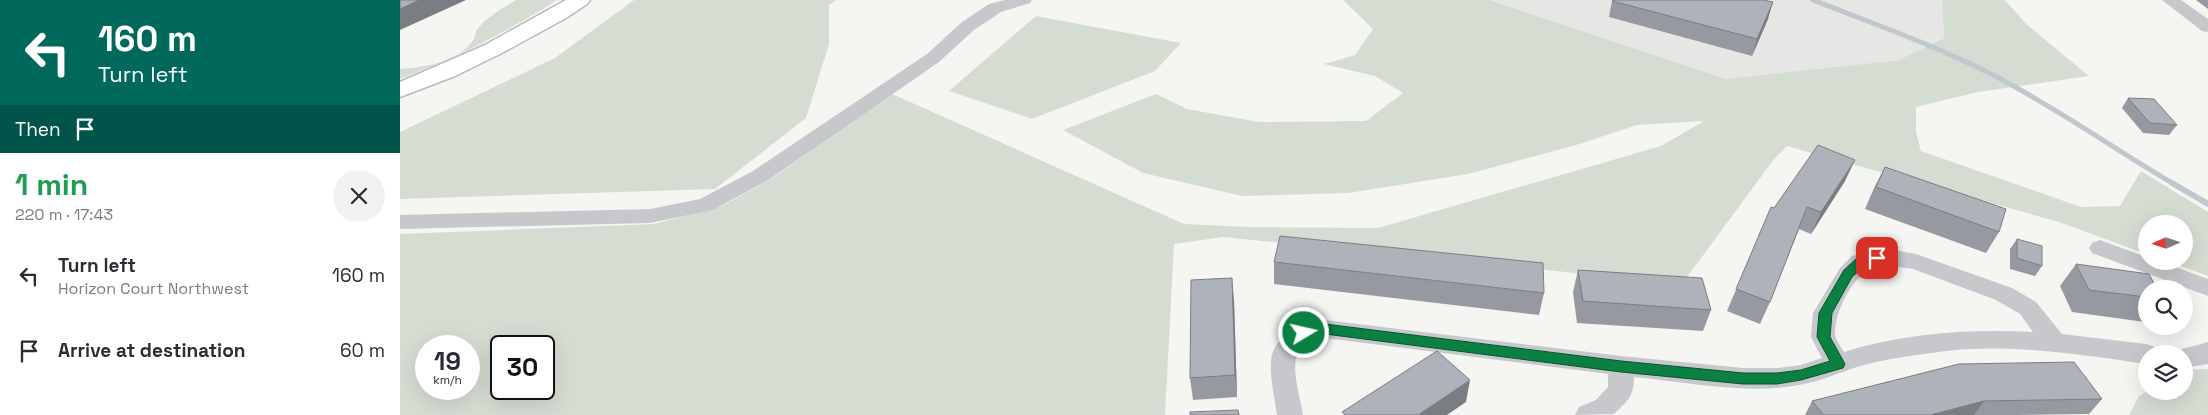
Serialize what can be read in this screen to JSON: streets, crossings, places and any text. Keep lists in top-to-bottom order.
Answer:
{
  "north": "left",
  "page": {
    "turn": ["160 m", "Turn left"],
    "then": "Then",
    "heading": ["1 min", "220 m · 17:43"],
    "list": [
      {
        "name": "Turn left",
        "note": "Horizon Court Northwest",
        "value": "160 m"
      },
      {
        "name": "Arrive at destination",
        "value": "60 m"
      }
    ],
    "speed": "19 km/h",
    "limit": "30"
  }
}
